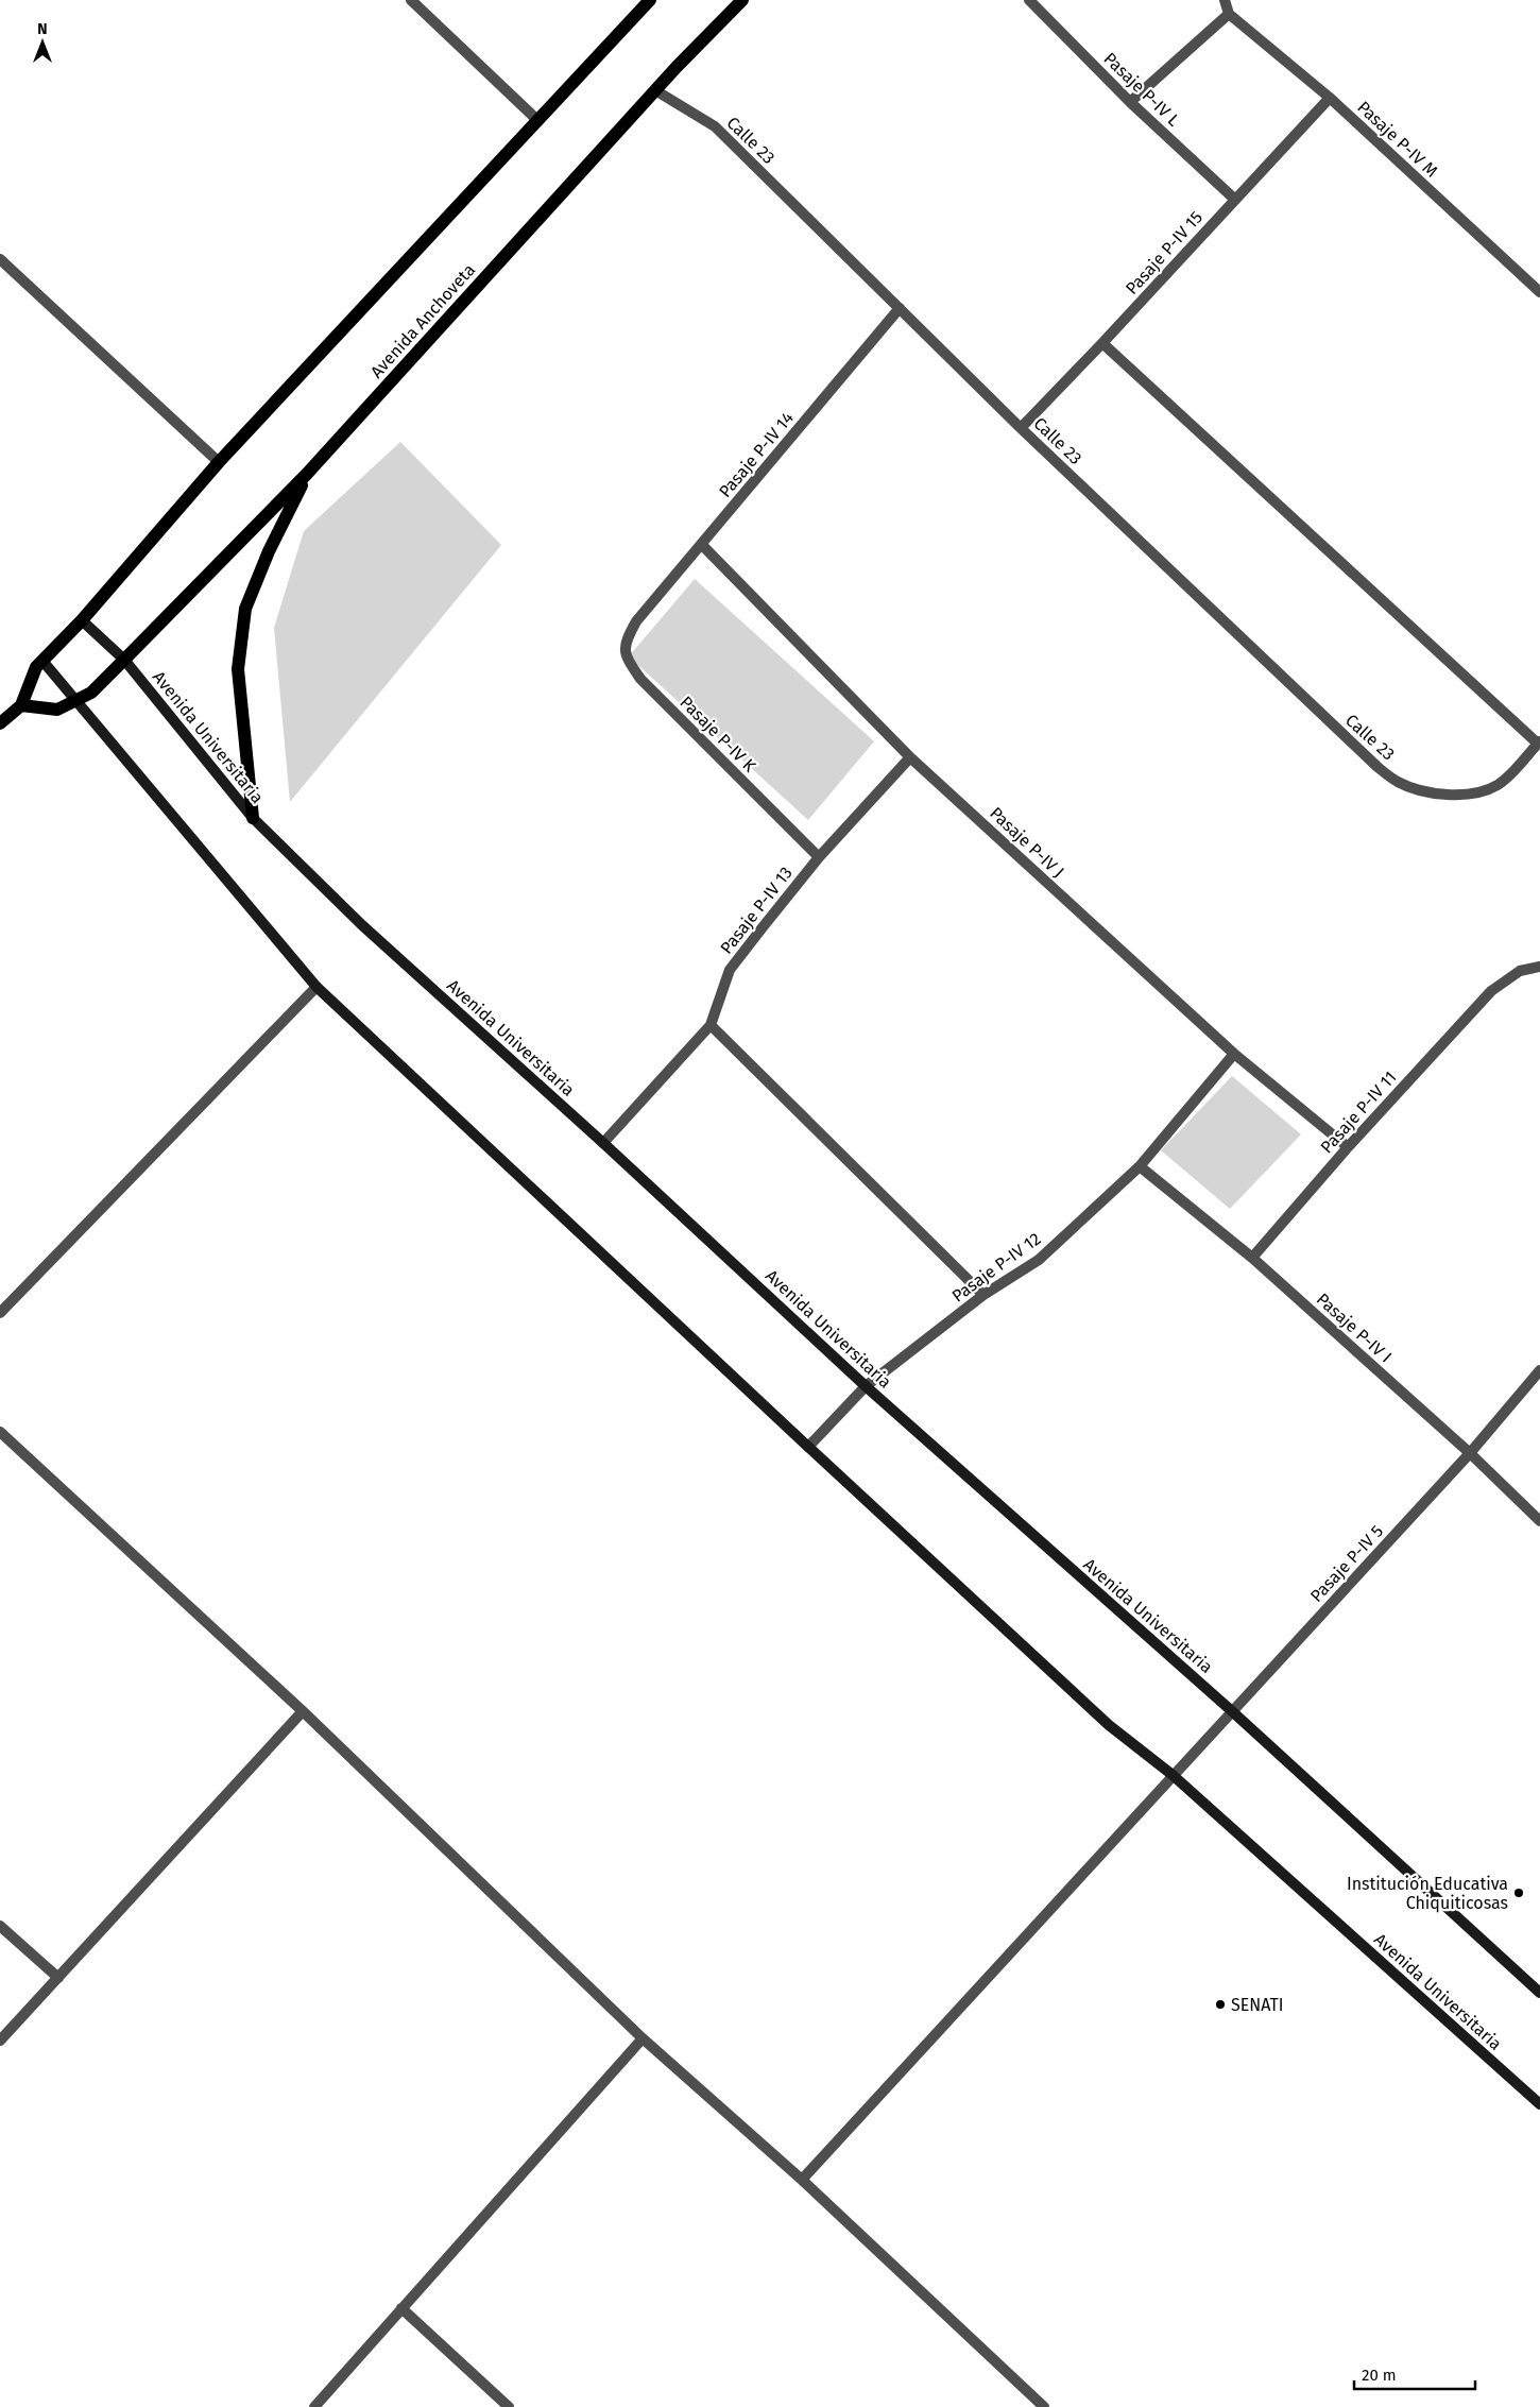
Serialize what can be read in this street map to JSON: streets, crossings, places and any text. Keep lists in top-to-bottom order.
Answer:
{
  "streets": {
    "main road": ["Avenida Anchoveta", "Avenida Universitaria"],
    "street": [
      "Pasaje P-IV L",
      "Pasaje P-IV M",
      "Calle 23",
      "Pasaje P-IV 15",
      "Pasaje P-IV 14",
      "Pasaje P-IV K",
      "Pasaje P-IV J",
      "Pasaje P-IV 13",
      "Pasaje P-IV 11",
      "Pasaje P-IV 12",
      "Pasaje P-IV I",
      "Pasaje P-IV 5"
    ]
  },
  "crossings": [
    ["Pasaje P-IV L", "Pasaje P-IV 15"],
    ["Pasaje P-IV M", "Pasaje P-IV 15"],
    ["Calle 23", "Pasaje P-IV 15"],
    ["Calle 23", "Avenida Anchoveta"],
    ["Calle 23", "Pasaje P-IV 14"],
    ["Avenida Anchoveta", "Avenida Universitaria"],
    ["Pasaje P-IV 14", "Pasaje P-IV K"],
    ["Pasaje P-IV 14", "Pasaje P-IV J"],
    ["Pasaje P-IV K", "Pasaje P-IV 13"],
    ["Avenida Universitaria", "Pasaje P-IV 13"],
    ["Avenida Universitaria", "Pasaje P-IV 12"],
    ["Avenida Universitaria", "Pasaje P-IV 5"],
    ["Pasaje P-IV J", "Pasaje P-IV 13"],
    ["Pasaje P-IV J", "Pasaje P-IV 11"],
    ["Pasaje P-IV J", "Pasaje P-IV 12"],
    ["Pasaje P-IV 11", "Pasaje P-IV I"],
    ["Pasaje P-IV 12", "Pasaje P-IV I"],
    ["Pasaje P-IV I", "Pasaje P-IV 5"]
  ],
  "places": ["Institución Educativa Chiquiticosas", "SENATI"],
  "scale_bar": "20 m",
  "north": "top"
}
